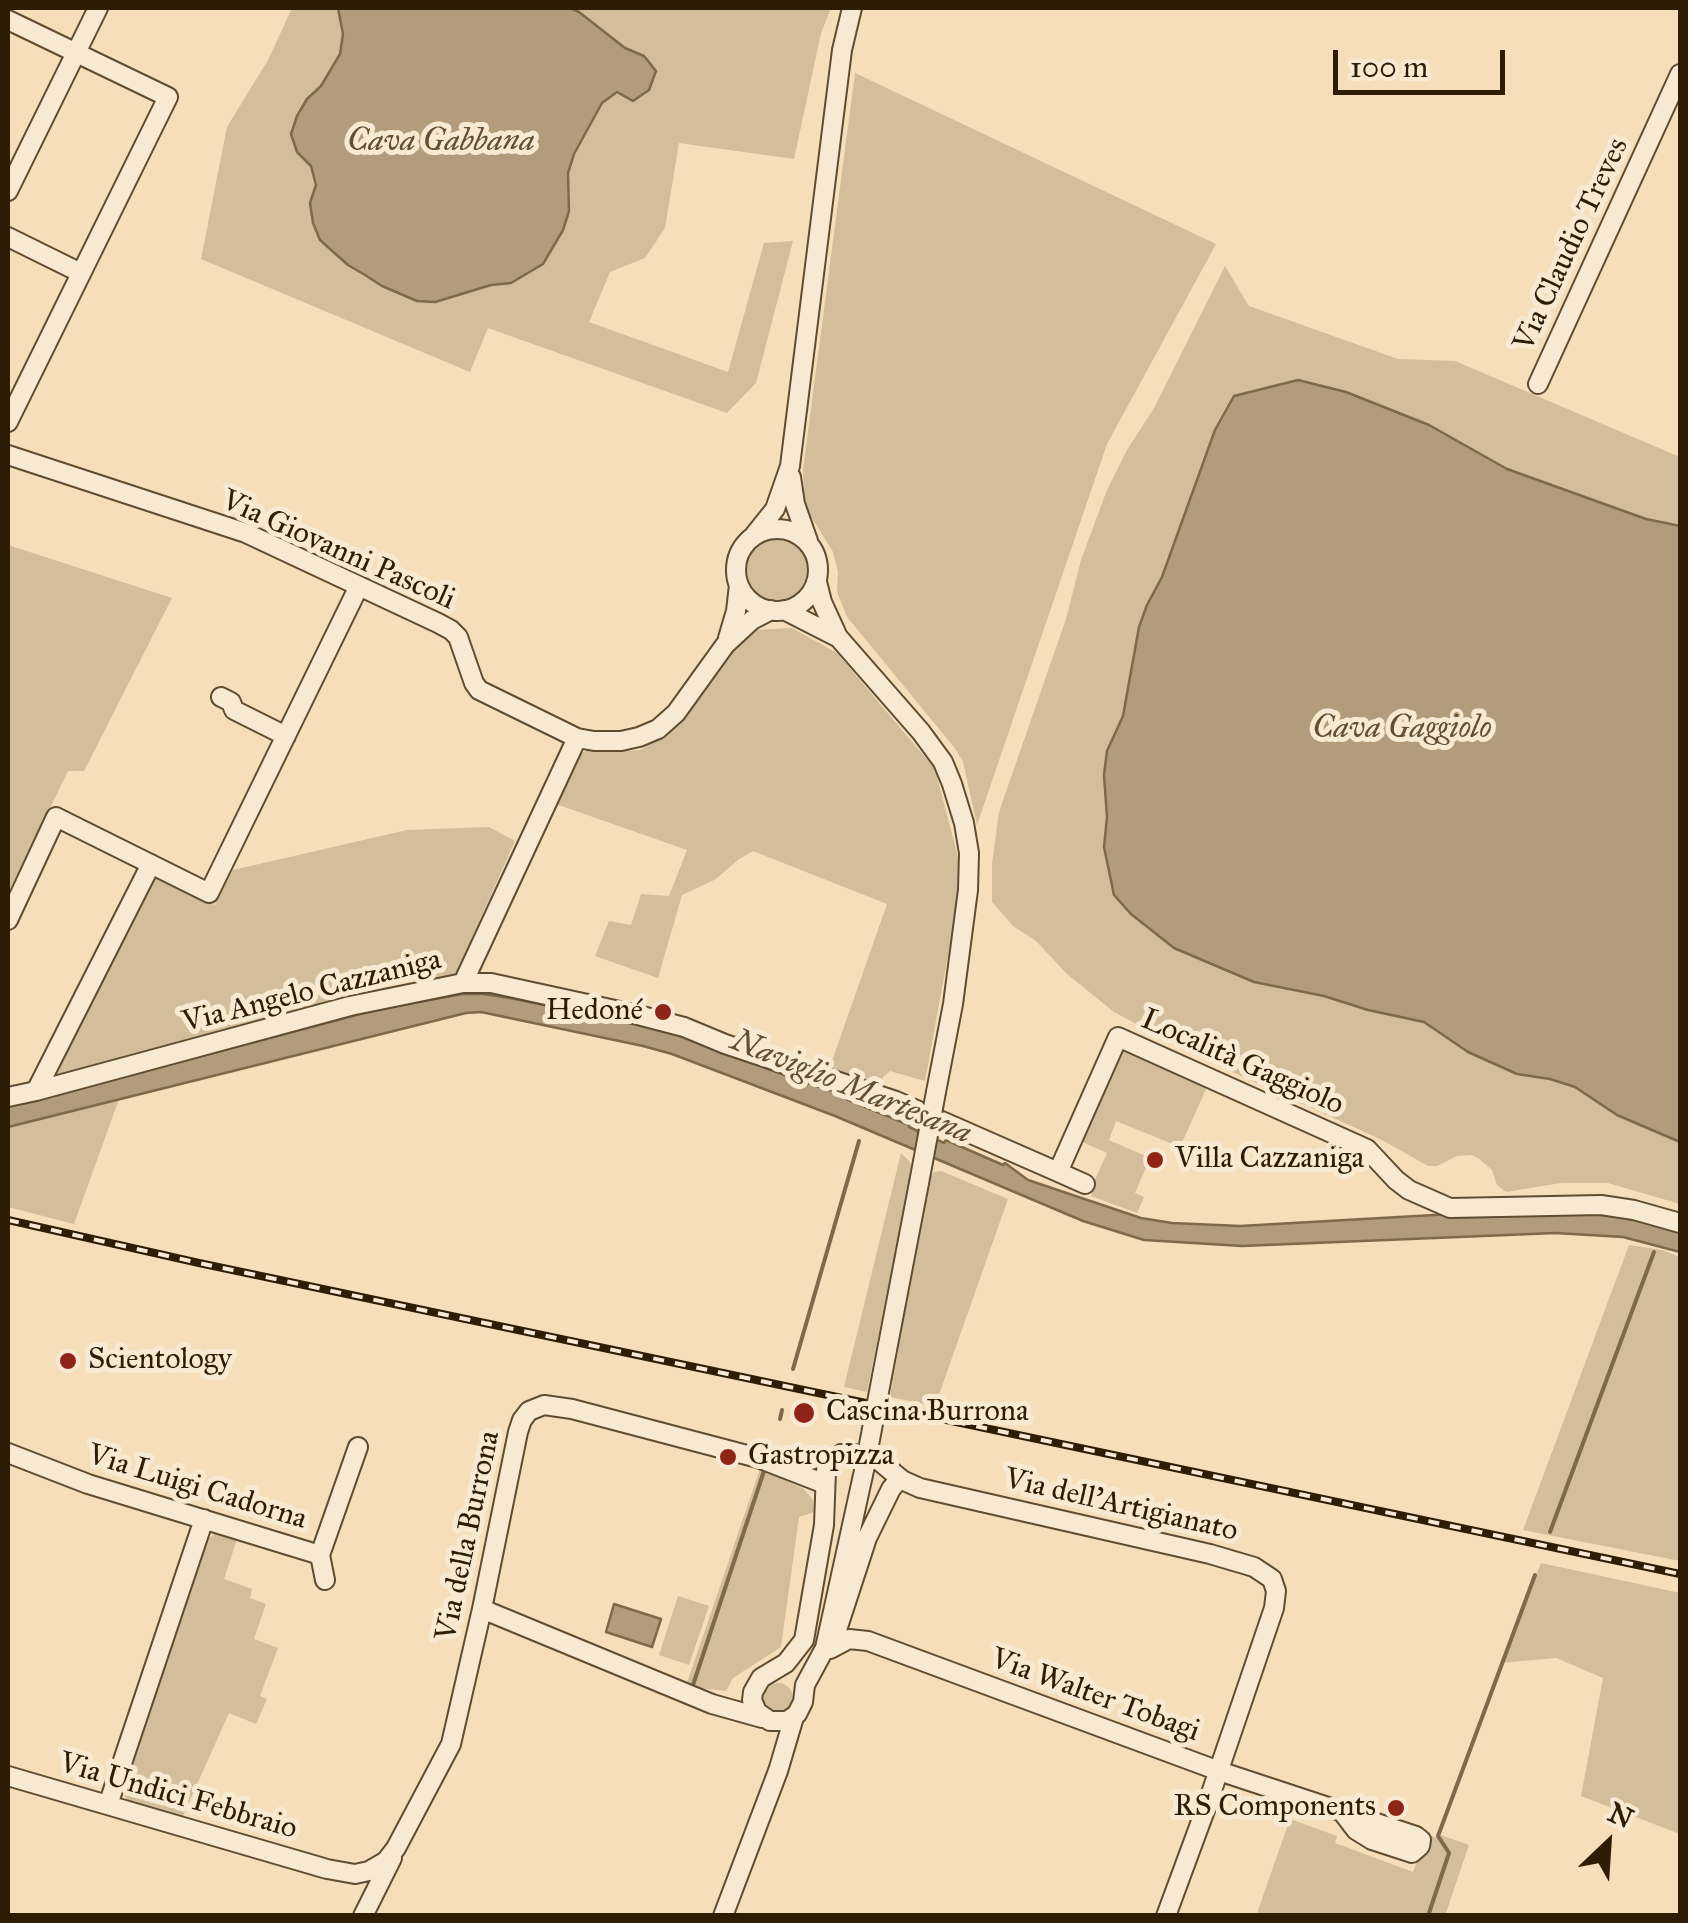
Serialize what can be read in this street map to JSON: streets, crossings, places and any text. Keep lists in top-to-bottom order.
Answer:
{
  "streets": {
    "street": [
      "Via Claudio Treves",
      "Via Giovanni Pascoli",
      "Via Angelo Cazzaniga",
      "Località Gaggiolo",
      "Via Luigi Cadorna",
      "Via dell'Artigianato",
      "Via della Burrona",
      "Via Walter Tobagi",
      "Via Undici Febbraio"
    ]
  },
  "crossings": [
    ["Via Angelo Cazzaniga", "Località Gaggiolo"],
    ["Via dell'Artigianato", "Via della Burrona"],
    ["Via dell'Artigianato", "Via Walter Tobagi"],
    ["Via della Burrona", "Via Undici Febbraio"]
  ],
  "water": ["Cava Gabbana", "Cava Gaggiolo", "Naviglio Martesana"],
  "places": [
    "Hedoné",
    "Villa Cazzaniga",
    "Scientology",
    "Cascina Burrona",
    "Gastropizza",
    "RS Components"
  ],
  "scale_bar": "100 m",
  "north": "top right"
}
